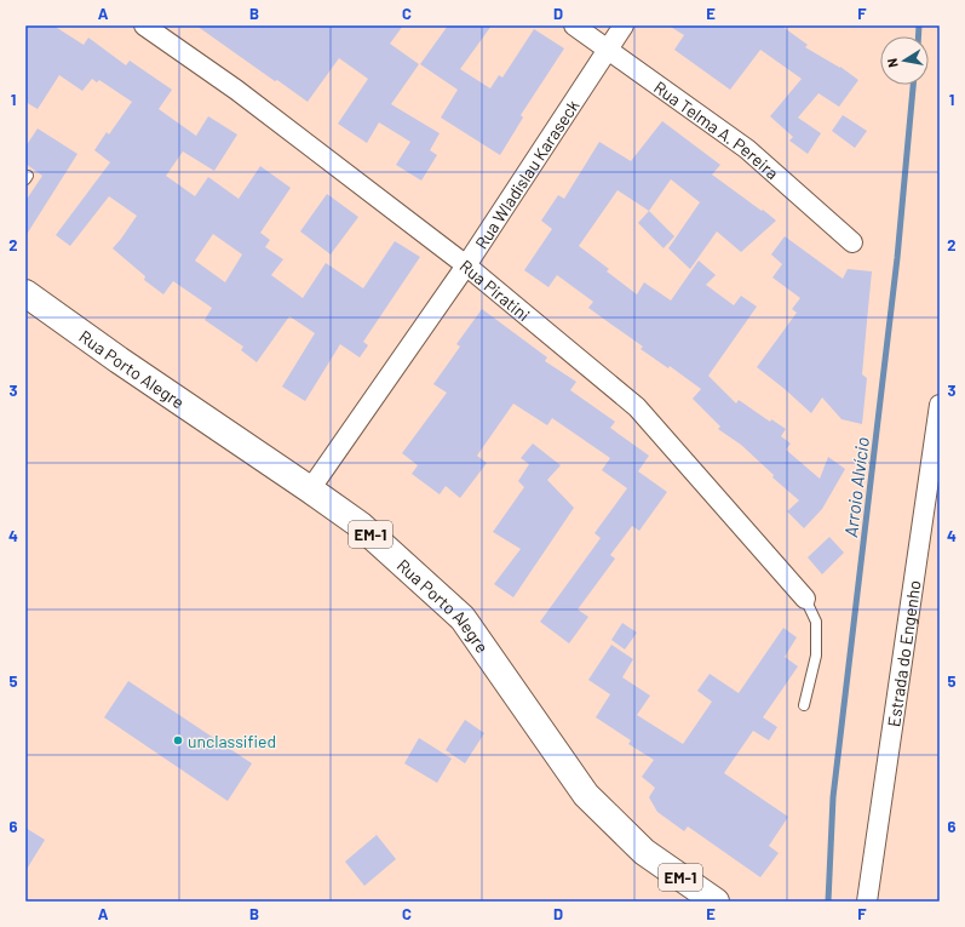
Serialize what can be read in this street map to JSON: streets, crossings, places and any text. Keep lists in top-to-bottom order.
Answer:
{
  "streets": {
    "main road": ["Rua Porto Alegre", "EM-1"],
    "street": [
      "Rua Telma A. Pereira",
      "Rua Wladislau Karaseck",
      "Rua Piratini",
      "Estrada do Engenho"
    ]
  },
  "crossings": [
    ["Rua Telma A. Pereira", "Rua Wladislau Karaseck"],
    ["Rua Wladislau Karaseck", "Rua Piratini"],
    ["Rua Wladislau Karaseck", "Rua Porto Alegre"]
  ],
  "water": ["Arroio Alvício"],
  "places": ["unclassified"],
  "north": "left",
  "grid": {
    "columns": [
      "A",
      "B",
      "C",
      "D",
      "E",
      "F"
    ],
    "rows": [
      "1",
      "2",
      "3",
      "4",
      "5",
      "6"
    ]
  }
}
